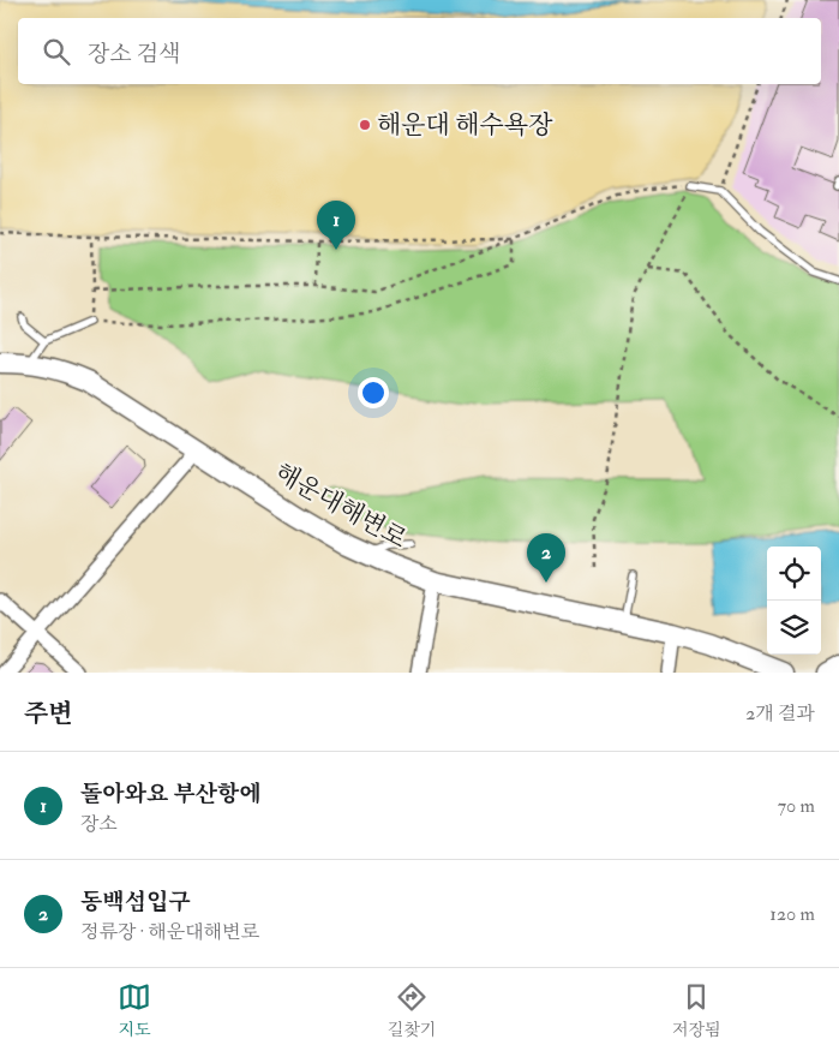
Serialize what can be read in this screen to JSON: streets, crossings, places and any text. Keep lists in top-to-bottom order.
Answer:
{
  "streets": {
    "main road": ["해운대해변로"]
  },
  "places": ["해운대 해수욕장"],
  "page": {
    "search": "장소 검색",
    "pins": ["1", "2"],
    "heading": ["주변", "2개 결과"],
    "list": [
      {
        "mark": "1",
        "name": "돌아와요 부산항에",
        "note": "장소",
        "value": "70 m"
      },
      {
        "mark": "2",
        "name": "동백섬입구",
        "note": "정류장 · 해운대해변로",
        "value": "120 m"
      }
    ],
    "nav": ["지도", "길찾기", "저장됨"]
  }
}
